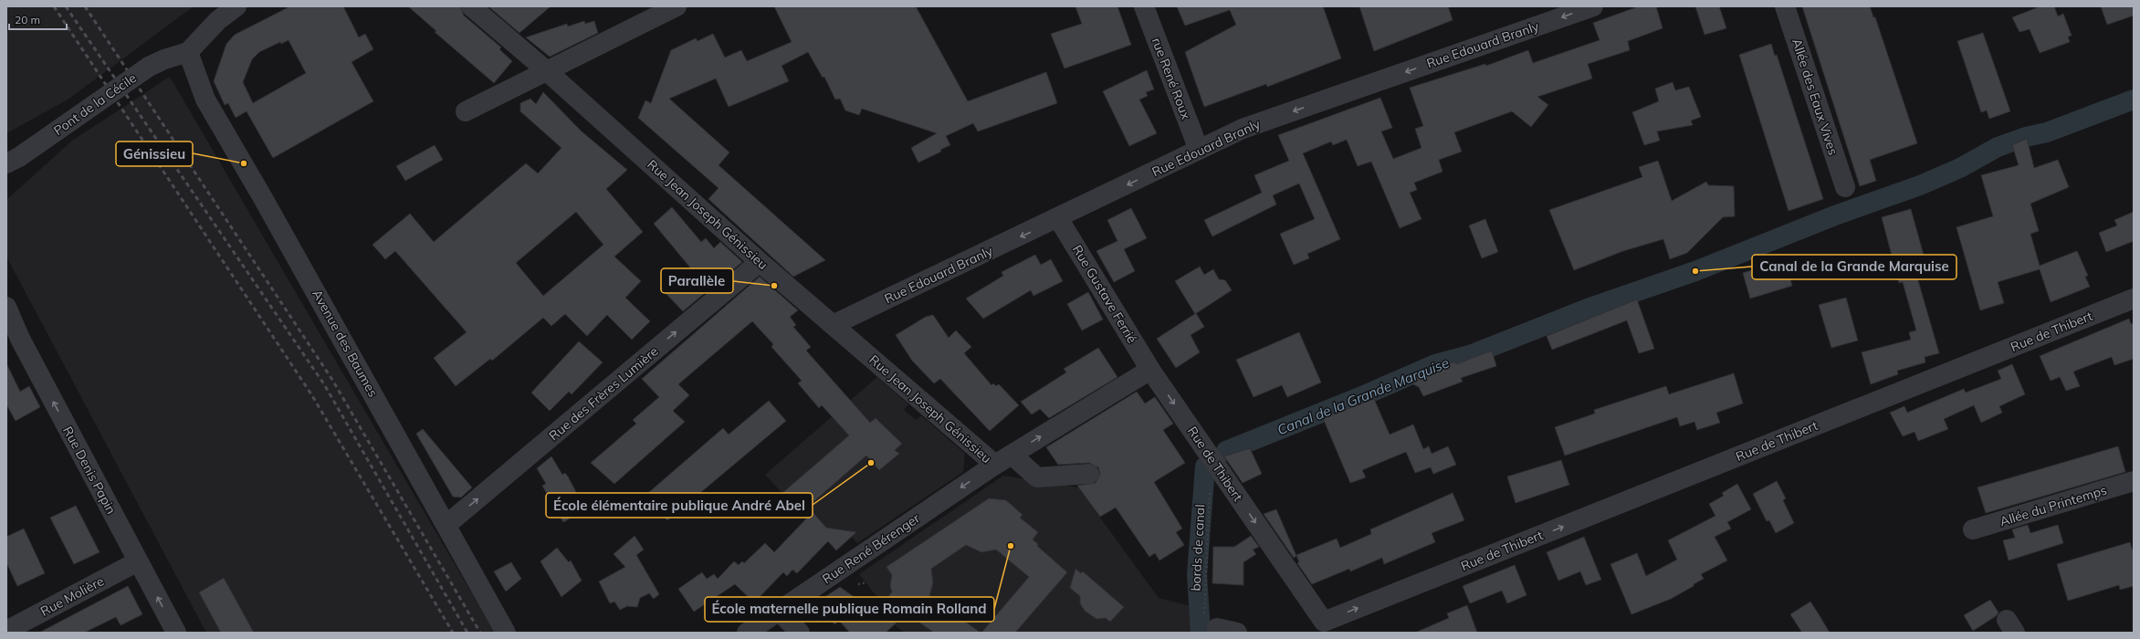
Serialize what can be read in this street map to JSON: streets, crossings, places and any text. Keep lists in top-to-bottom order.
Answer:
{
  "streets": {
    "street": [
      "Rue Edouard Branly",
      "rue René Roux",
      "Allée des Eaux Vives",
      "Pont de la Cécile",
      "Rue Jean Joseph Génissieu",
      "Rue Gustave Ferrié",
      "Rue de Thibert",
      "Avenue des Baumes",
      "Rue des Frères Lumière",
      "Rue Denis Papin",
      "Allée du Printemps",
      "Rue René Bérenger",
      "Rue Molière"
    ],
    "path": ["bords de canal"]
  },
  "crossings": [
    ["Rue Edouard Branly", "rue René Roux"],
    ["Rue Edouard Branly", "Rue Jean Joseph Génissieu"],
    ["Rue Edouard Branly", "Rue Gustave Ferrié"],
    ["Pont de la Cécile", "Avenue des Baumes"],
    ["Rue Jean Joseph Génissieu", "Rue des Frères Lumière"],
    ["Rue Jean Joseph Génissieu", "Rue René Bérenger"],
    ["Rue Gustave Ferrié", "Rue de Thibert"],
    ["Rue de Thibert", "bords de canal"],
    ["Avenue des Baumes", "Rue des Frères Lumière"],
    ["Rue Denis Papin", "Rue Molière"]
  ],
  "one_way": [
    "Rue Edouard Branly",
    "Rue de Thibert",
    "Rue des Frères Lumière",
    "Rue Denis Papin",
    "Rue René Bérenger"
  ],
  "water": ["Canal de la Grande Marquise"],
  "places": [
    "Génissieu",
    "Canal de la Grande Marquise",
    "Parallèle",
    "École élémentaire publique André Abel",
    "École maternelle publique Romain Rolland"
  ],
  "scale_bar": "20 m"
}
